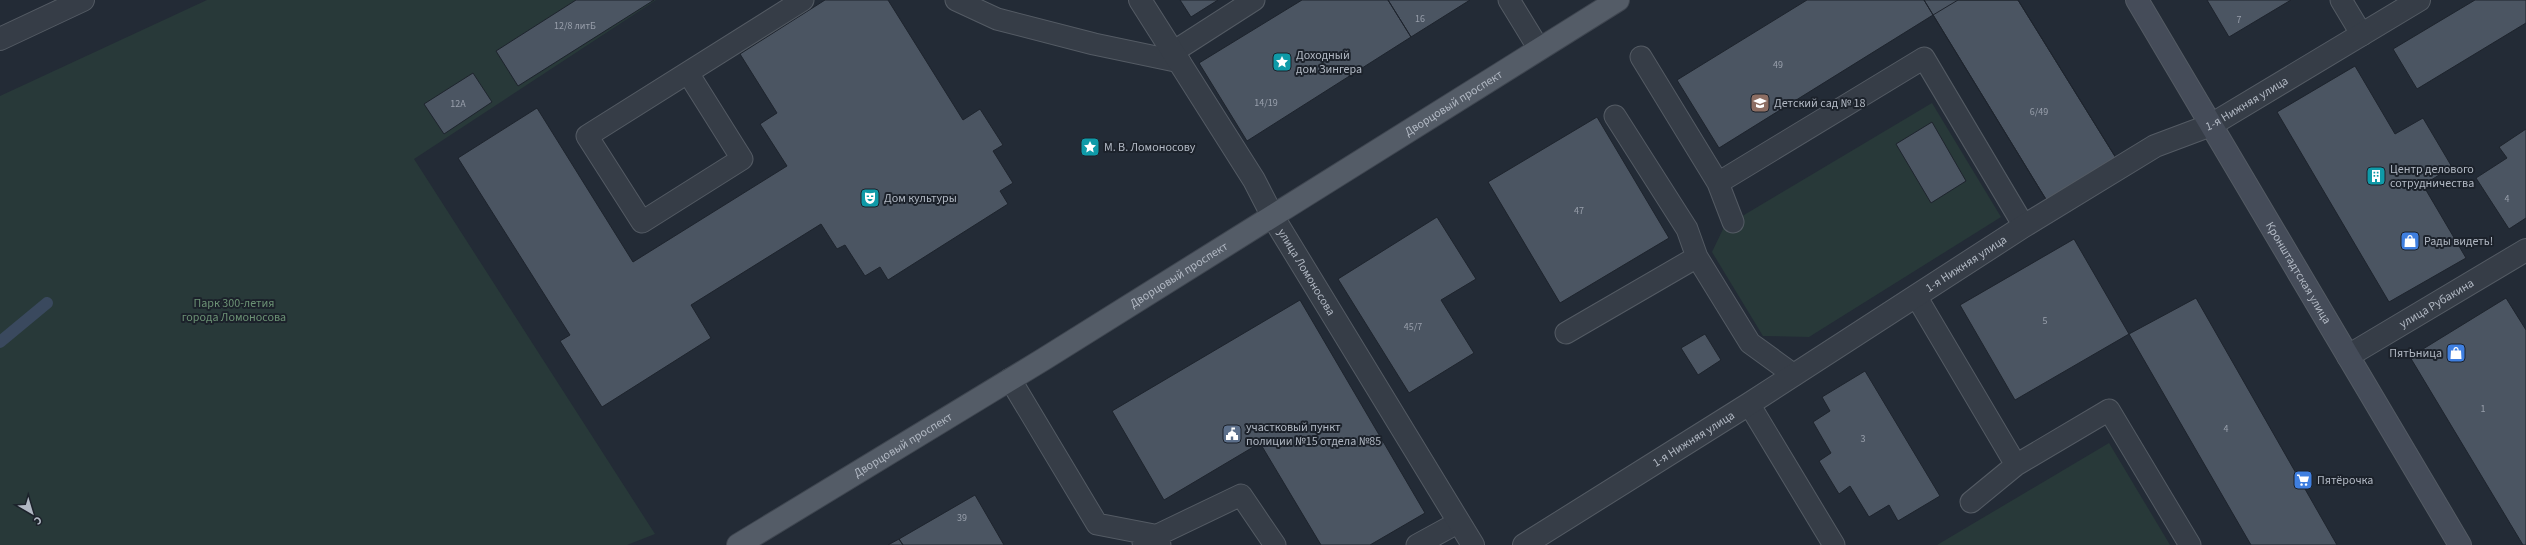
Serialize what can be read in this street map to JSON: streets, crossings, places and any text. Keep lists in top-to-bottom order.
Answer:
{
  "streets": {
    "main road": ["Дворцовый проспект"],
    "street": [
      "1-я Нижняя улица",
      "улица Ломоносова",
      "Кронштадтская улица",
      "улица Рубакина"
    ]
  },
  "crossings": [
    ["Дворцовый проспект", "улица Ломоносова"],
    ["1-я Нижняя улица", "Кронштадтская улица"],
    ["Кронштадтская улица", "улица Рубакина"]
  ],
  "parks": ["Парк 300-летия города Ломоносова"],
  "places": {
    "place": ["Доходный дом Зингера", "М. В. Ломоносову"],
    "school or university": ["Детский сад № 18"],
    "building": ["Центр делового сотрудничества"],
    "theatre": ["Дом культуры"],
    "shop": ["Рады видеть!", "ПятЬница"],
    "public building": ["участковый пункт полиции №15 отдела №85"],
    "supermarket": ["Пятёрочка"]
  },
  "house_numbers": [
    "16",
    "7",
    "12/8 литБ",
    "49",
    "14/19",
    "12А",
    "6/49",
    "4",
    "47",
    "5",
    "45/7",
    "1",
    "4",
    "3",
    "39"
  ],
  "north": "bottom right"
}
